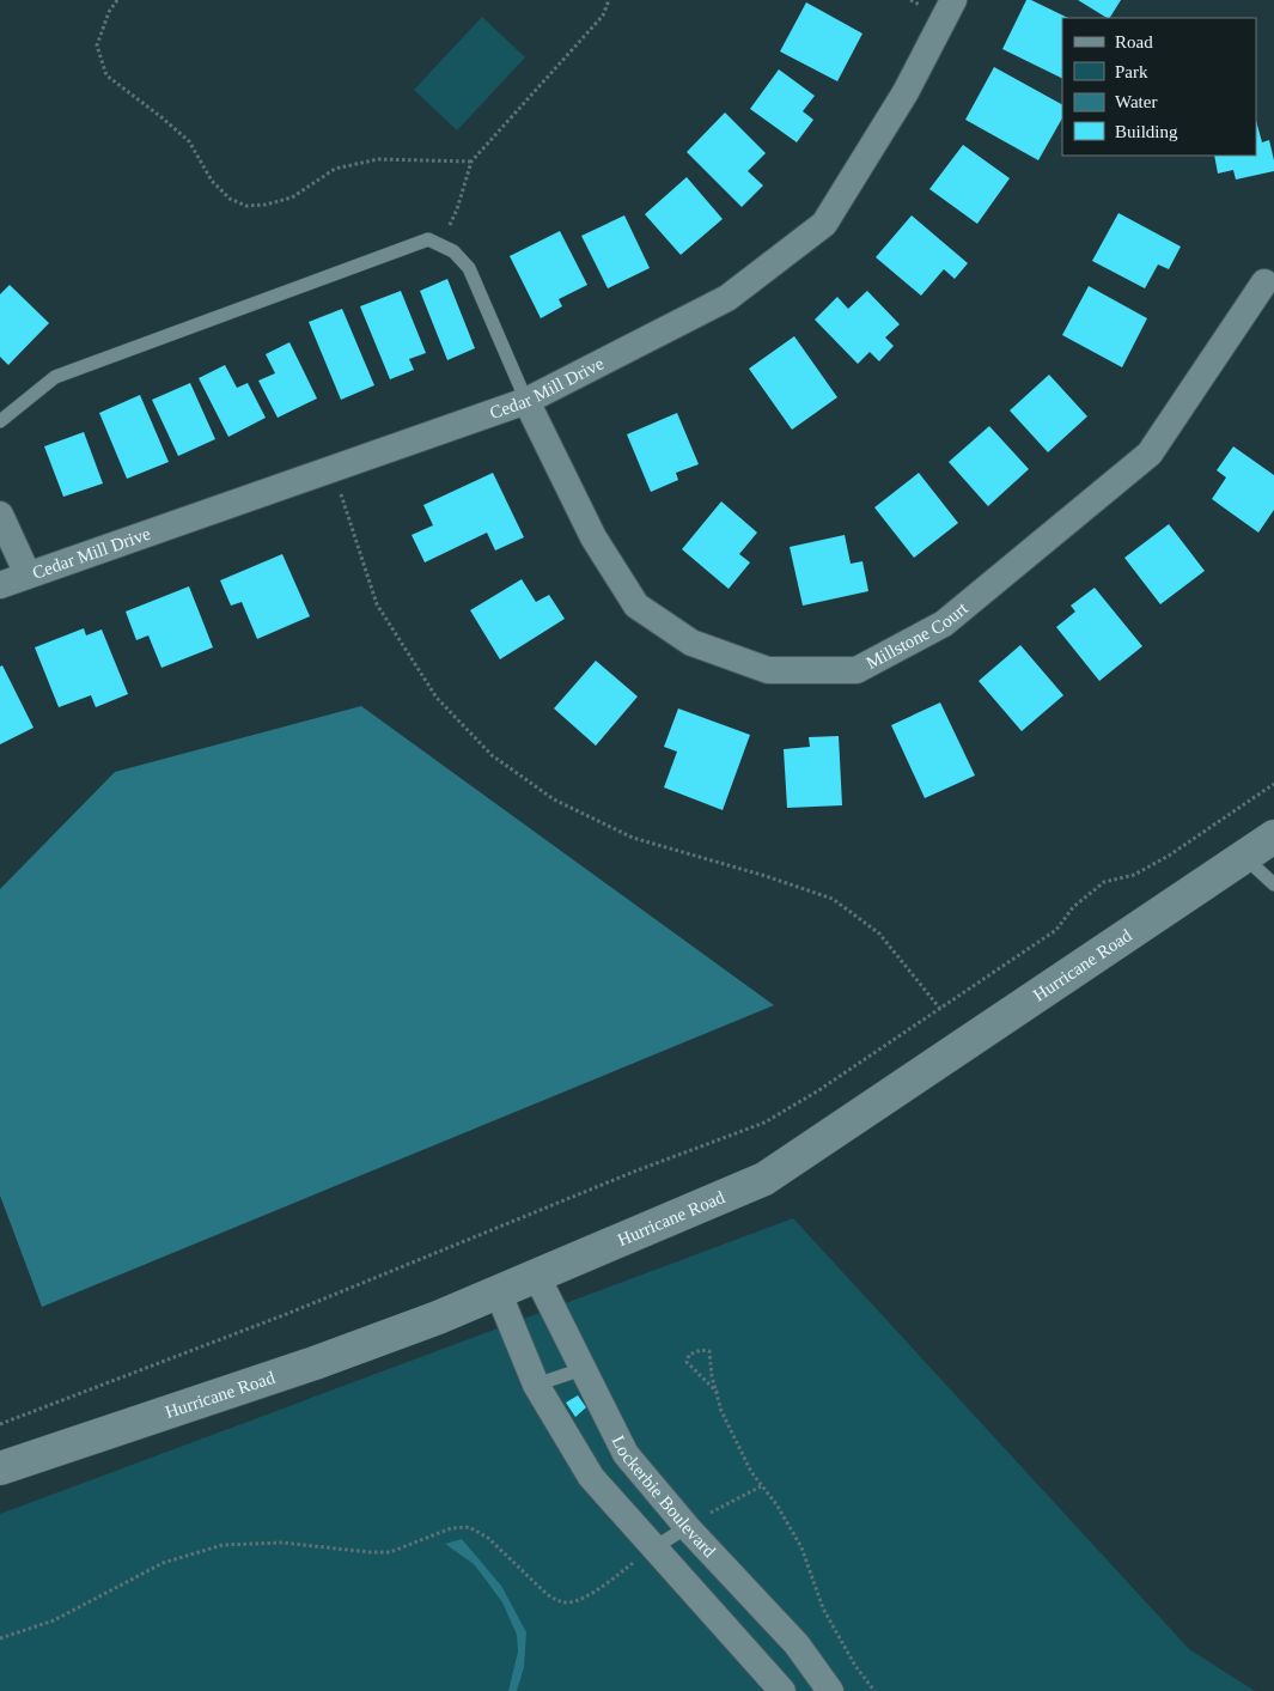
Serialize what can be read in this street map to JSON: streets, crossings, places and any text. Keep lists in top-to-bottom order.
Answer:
{
  "streets": {
    "street": [
      "Cedar Mill Drive",
      "Millstone Court",
      "Hurricane Road",
      "Lockerbie Boulevard"
    ]
  },
  "crossings": [
    ["Cedar Mill Drive", "Millstone Court"],
    ["Hurricane Road", "Lockerbie Boulevard"]
  ],
  "legend": [
    "Road",
    "Park",
    "Water",
    "Building"
  ]
}
